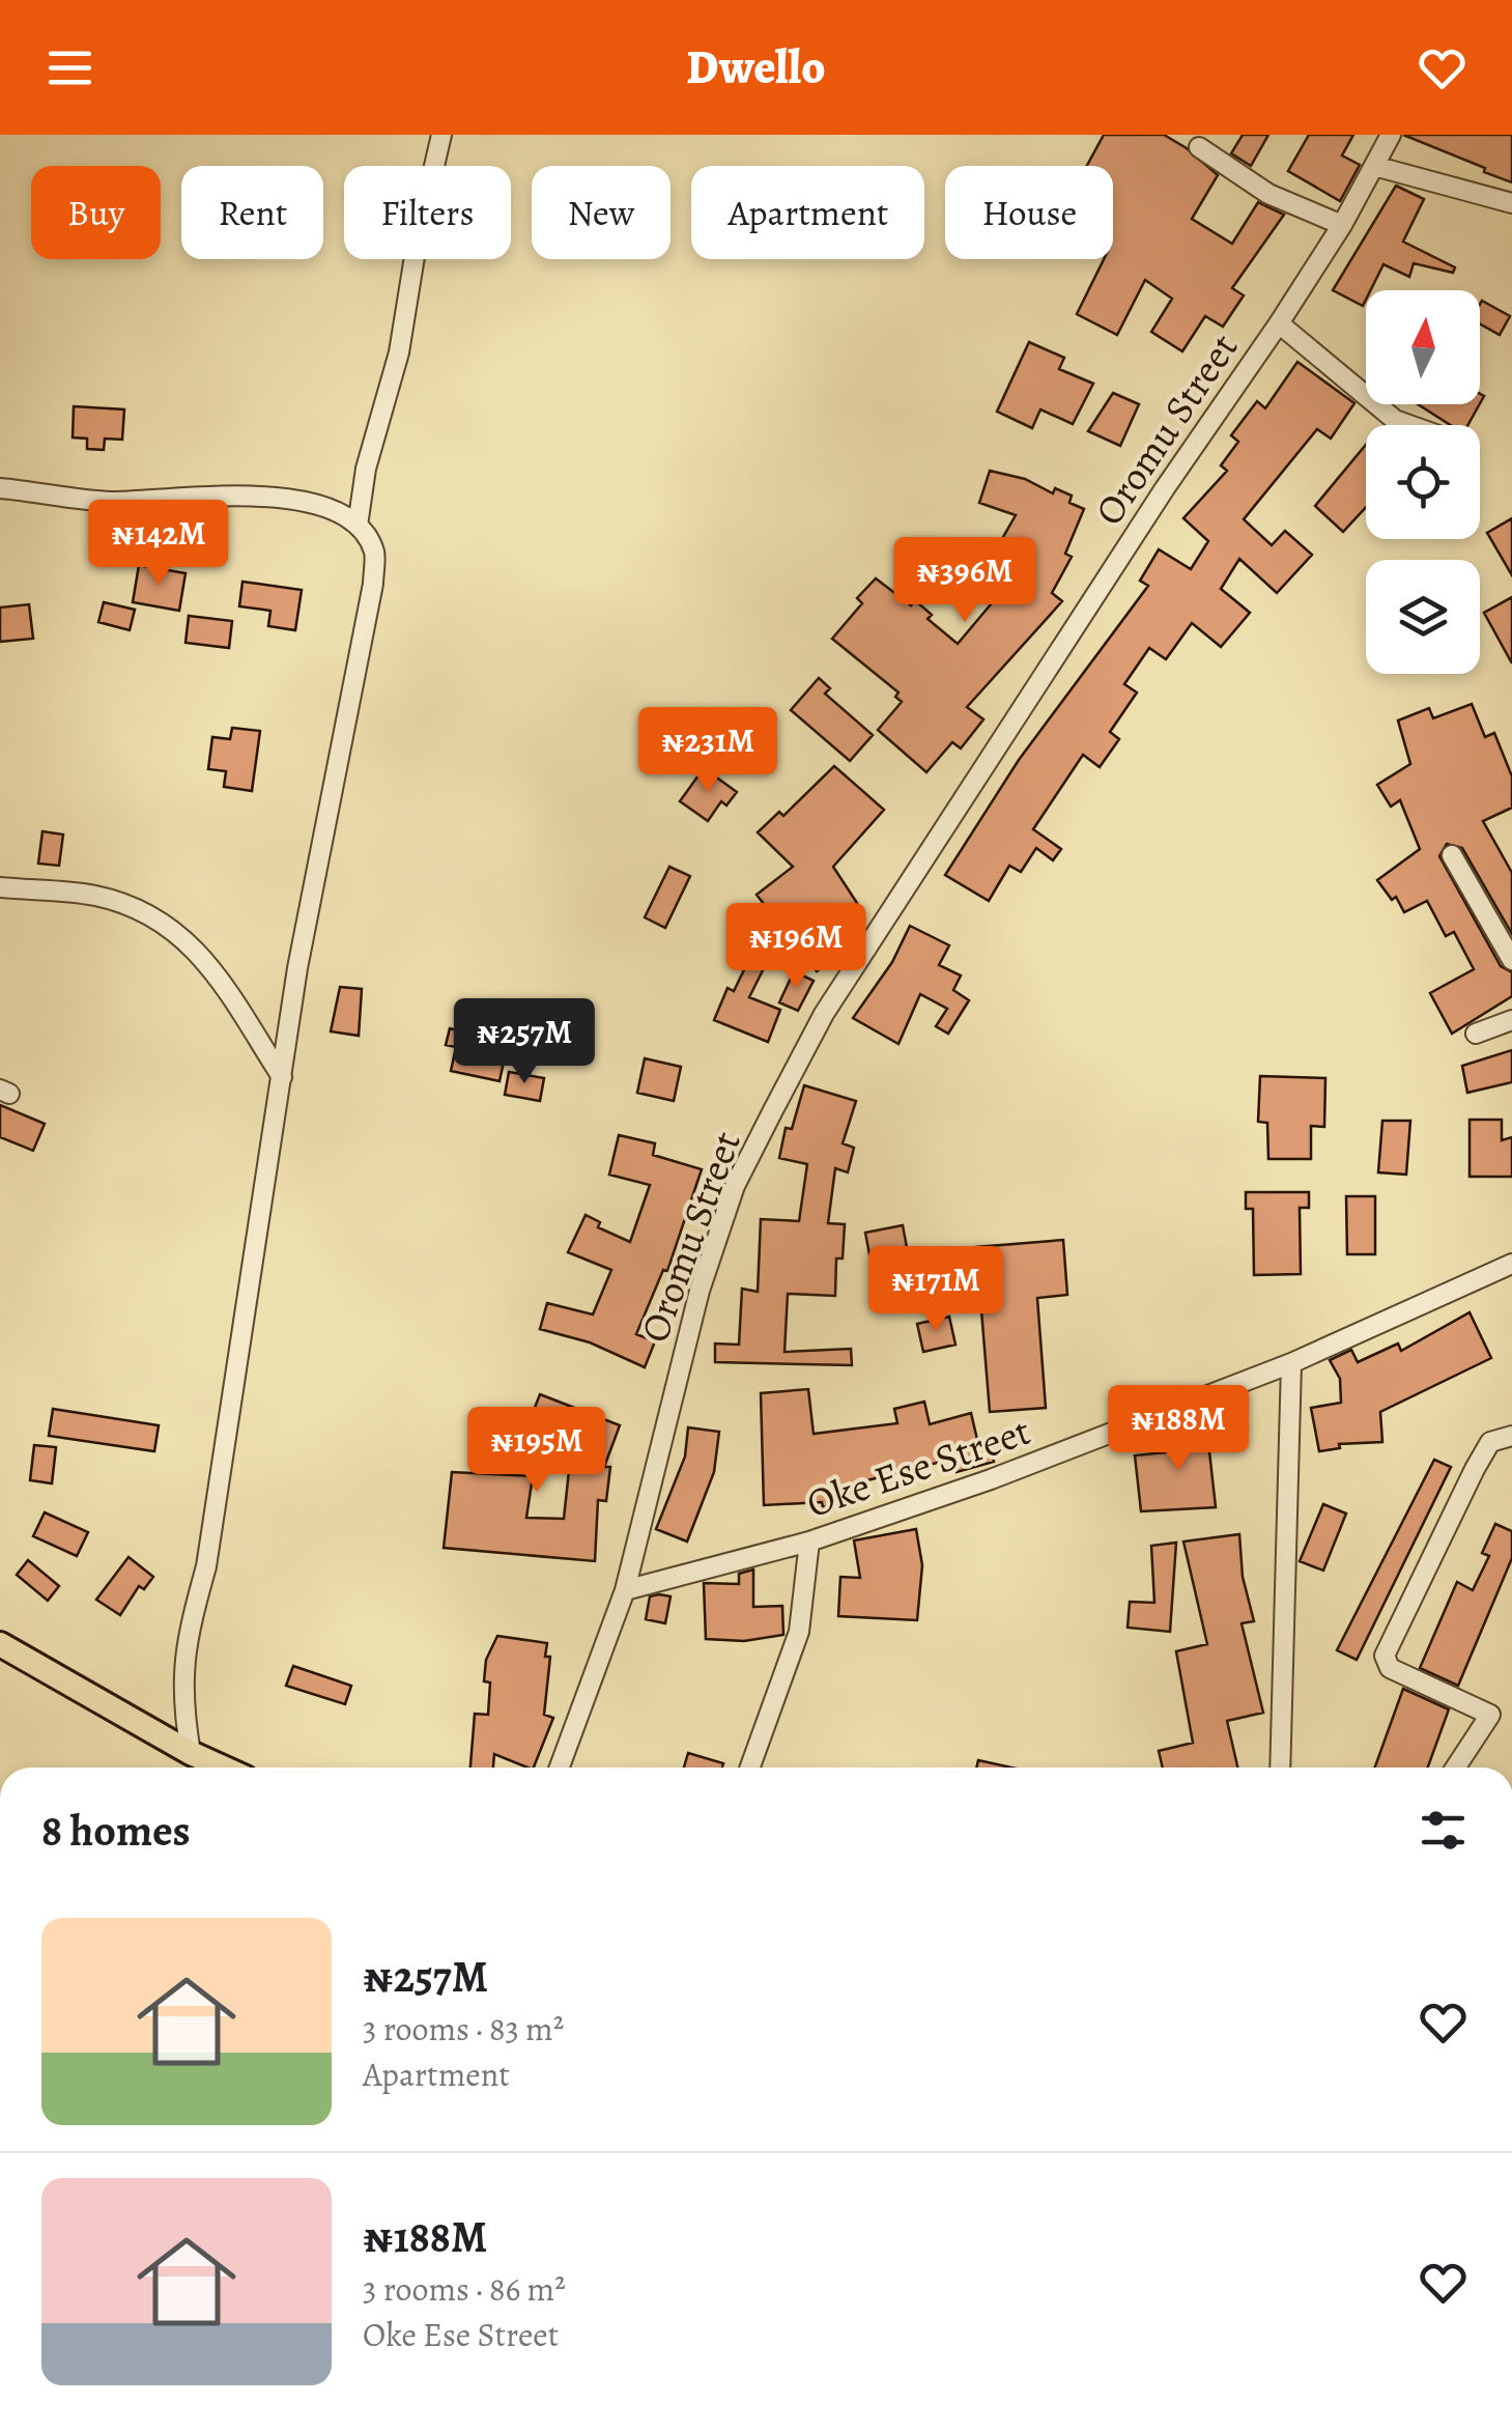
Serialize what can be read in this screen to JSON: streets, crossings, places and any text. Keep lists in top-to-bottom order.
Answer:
{
  "streets": {
    "street": ["Oromu Street", "Oke Ese Street"]
  },
  "crossings": [
    ["Oromu Street", "Oke Ese Street"]
  ],
  "north": "top",
  "page": {
    "header": "Dwello",
    "chip": [
      "Buy",
      "Rent",
      "Filters",
      "New",
      "Apartment",
      "House"
    ],
    "price": [
      "₦142M",
      "₦396M",
      "₦231M",
      "₦196M",
      "₦257M",
      "₦171M",
      "₦188M",
      "₦195M"
    ],
    "heading": "8 homes",
    "list": [
      {
        "name": "₦257M",
        "note": "3 rooms · 83 m² · Apartment"
      },
      {
        "name": "₦188M",
        "note": "3 rooms · 86 m² · Oke Ese Street"
      }
    ]
  }
}
